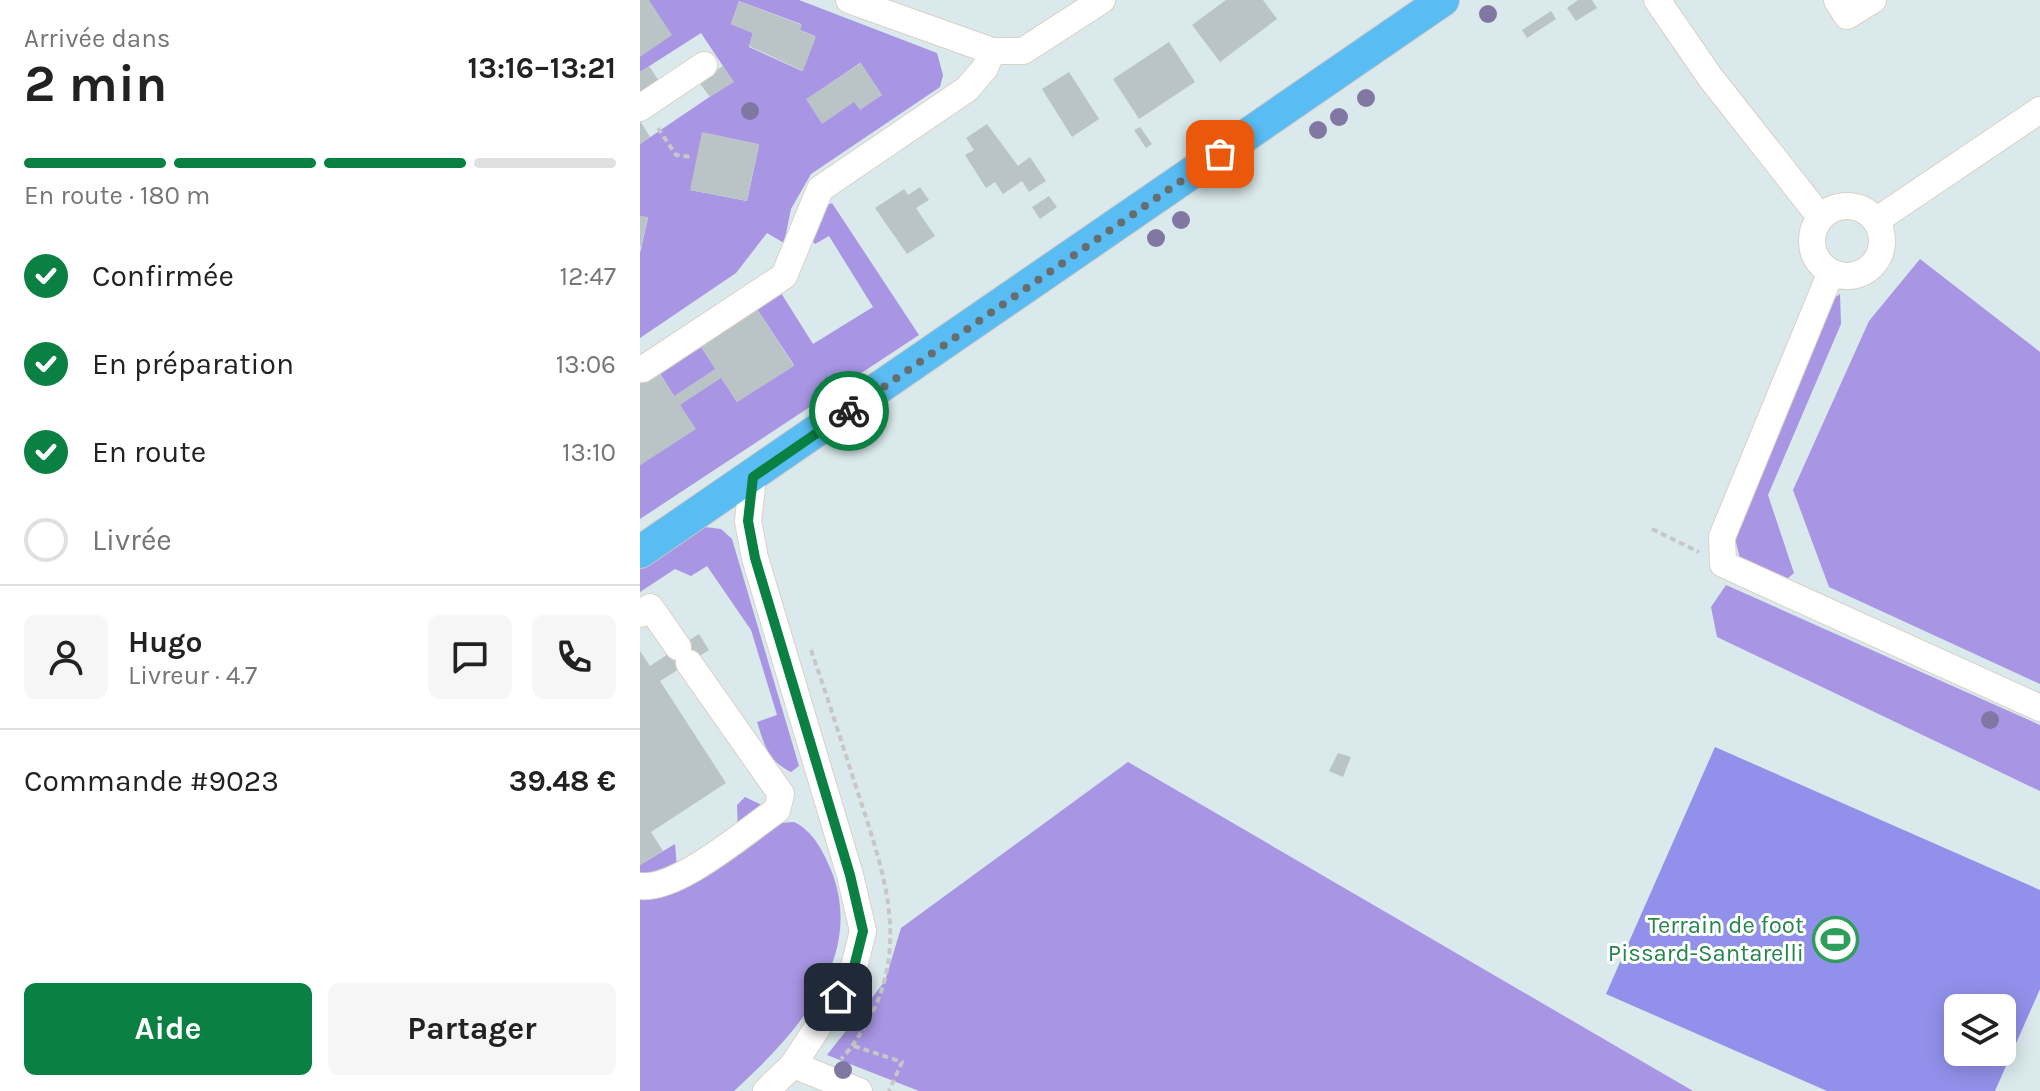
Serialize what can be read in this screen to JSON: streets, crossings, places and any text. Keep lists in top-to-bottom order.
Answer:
{
  "places": {
    "sports": ["Terrain de foot Pissard-Santarelli"]
  },
  "page": {
    "heading": ["2 min", "Arrivée dans", "13:16–13:21"],
    "panel": [
      "Hugo",
      "Livreur · 4.7",
      "Commande #9023",
      "39.48 €"
    ],
    "bar": "En route · 180 m",
    "list": [
      ["Confirmée", "12:47"],
      ["En préparation", "13:06"],
      ["En route", "13:10"],
      "Livrée"
    ],
    "buttons": ["Aide", "Partager"]
  }
}
